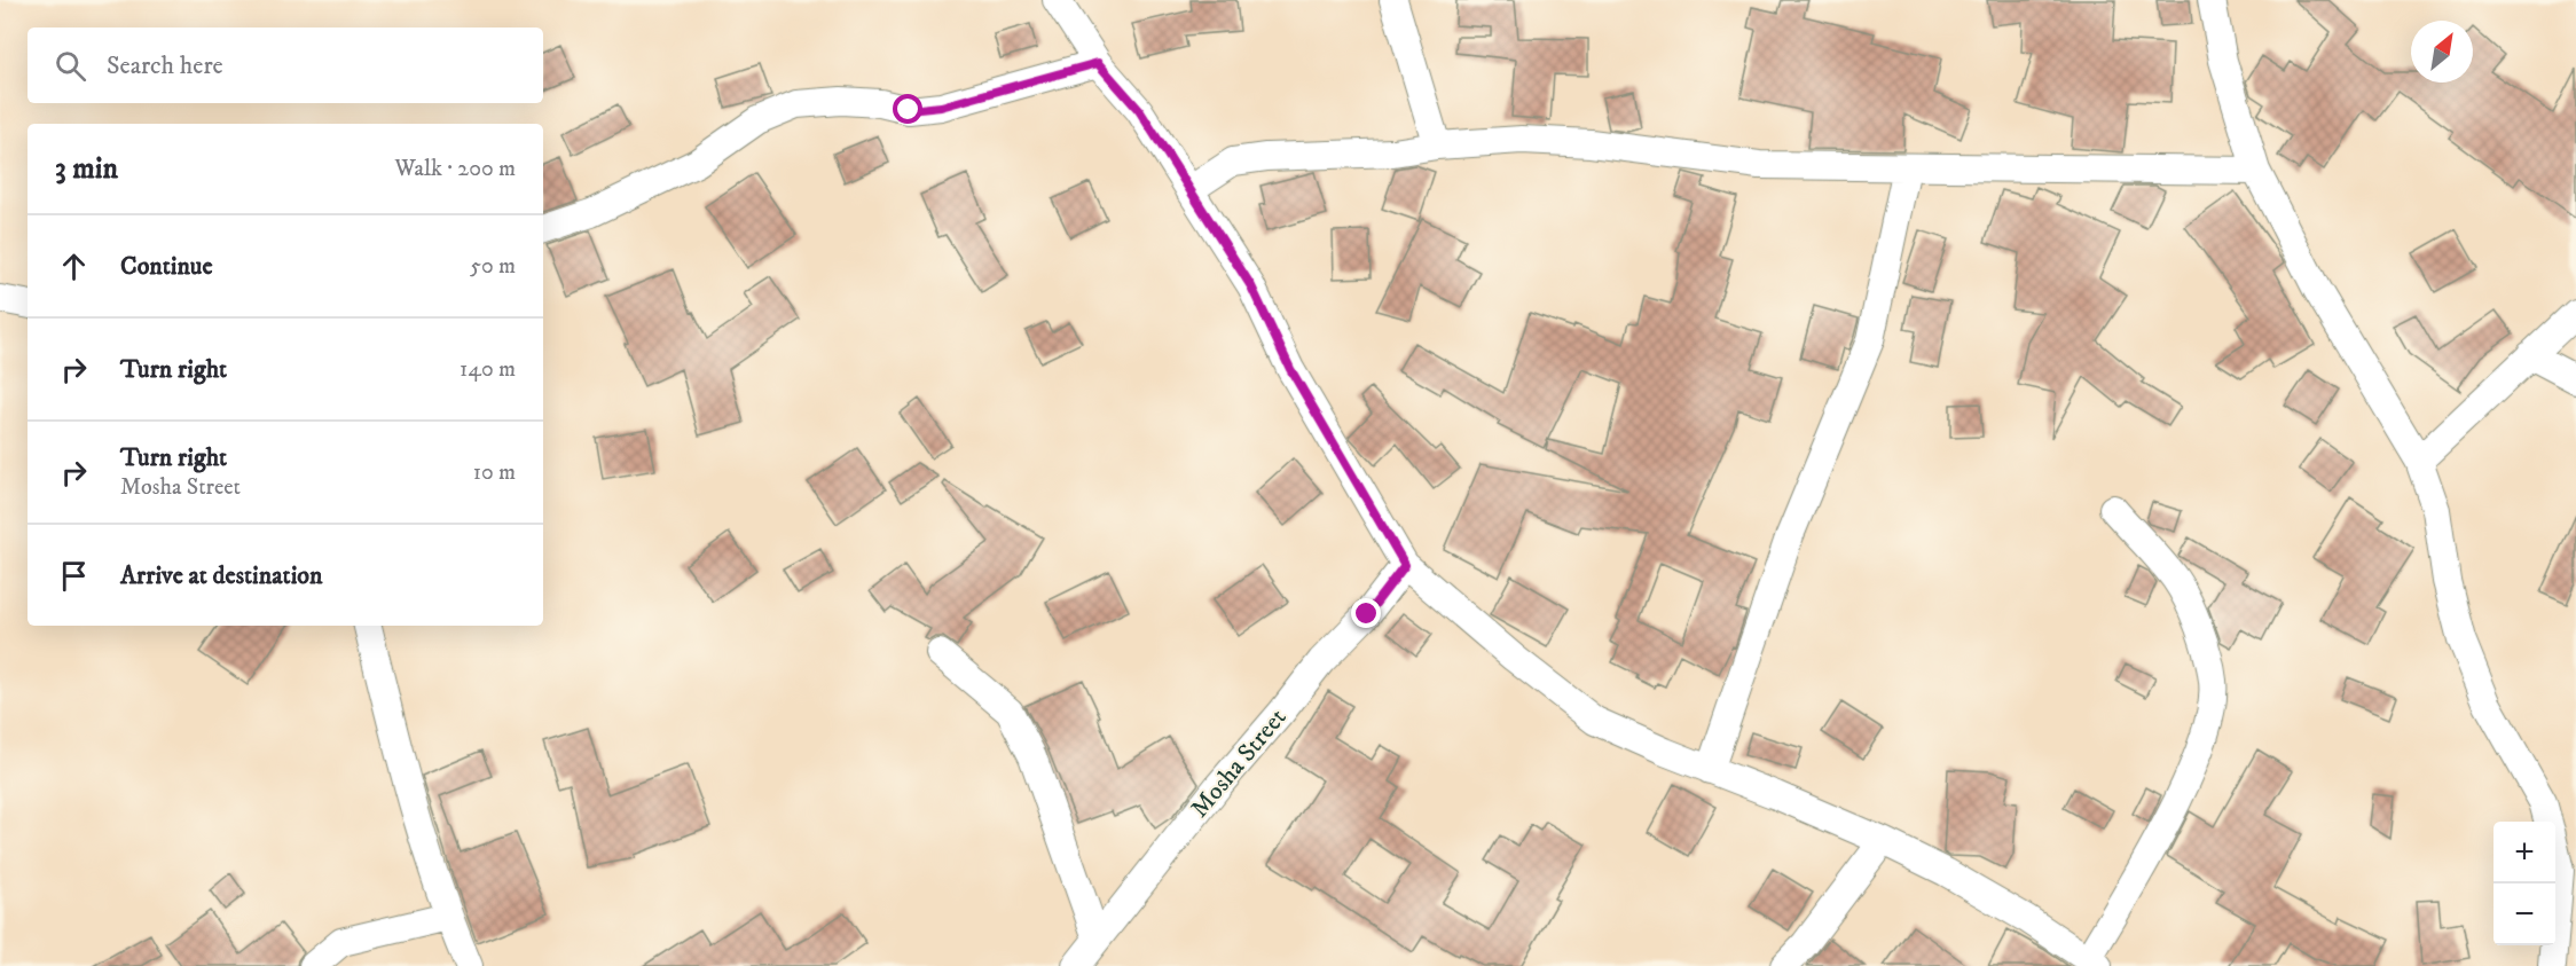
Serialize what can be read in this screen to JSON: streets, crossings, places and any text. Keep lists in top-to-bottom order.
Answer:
{
  "streets": {
    "street": ["Mosha Street"]
  },
  "north": "top right",
  "page": {
    "search": "Search here",
    "heading": ["3 min", "Walk · 200 m"],
    "list": [
      ["Continue", "50 m"],
      ["Turn right", "140 m"],
      ["Turn right", "Mosha Street", "10 m"],
      "Arrive at destination"
    ],
    "map_buttons": ["+", "−"]
  }
}
